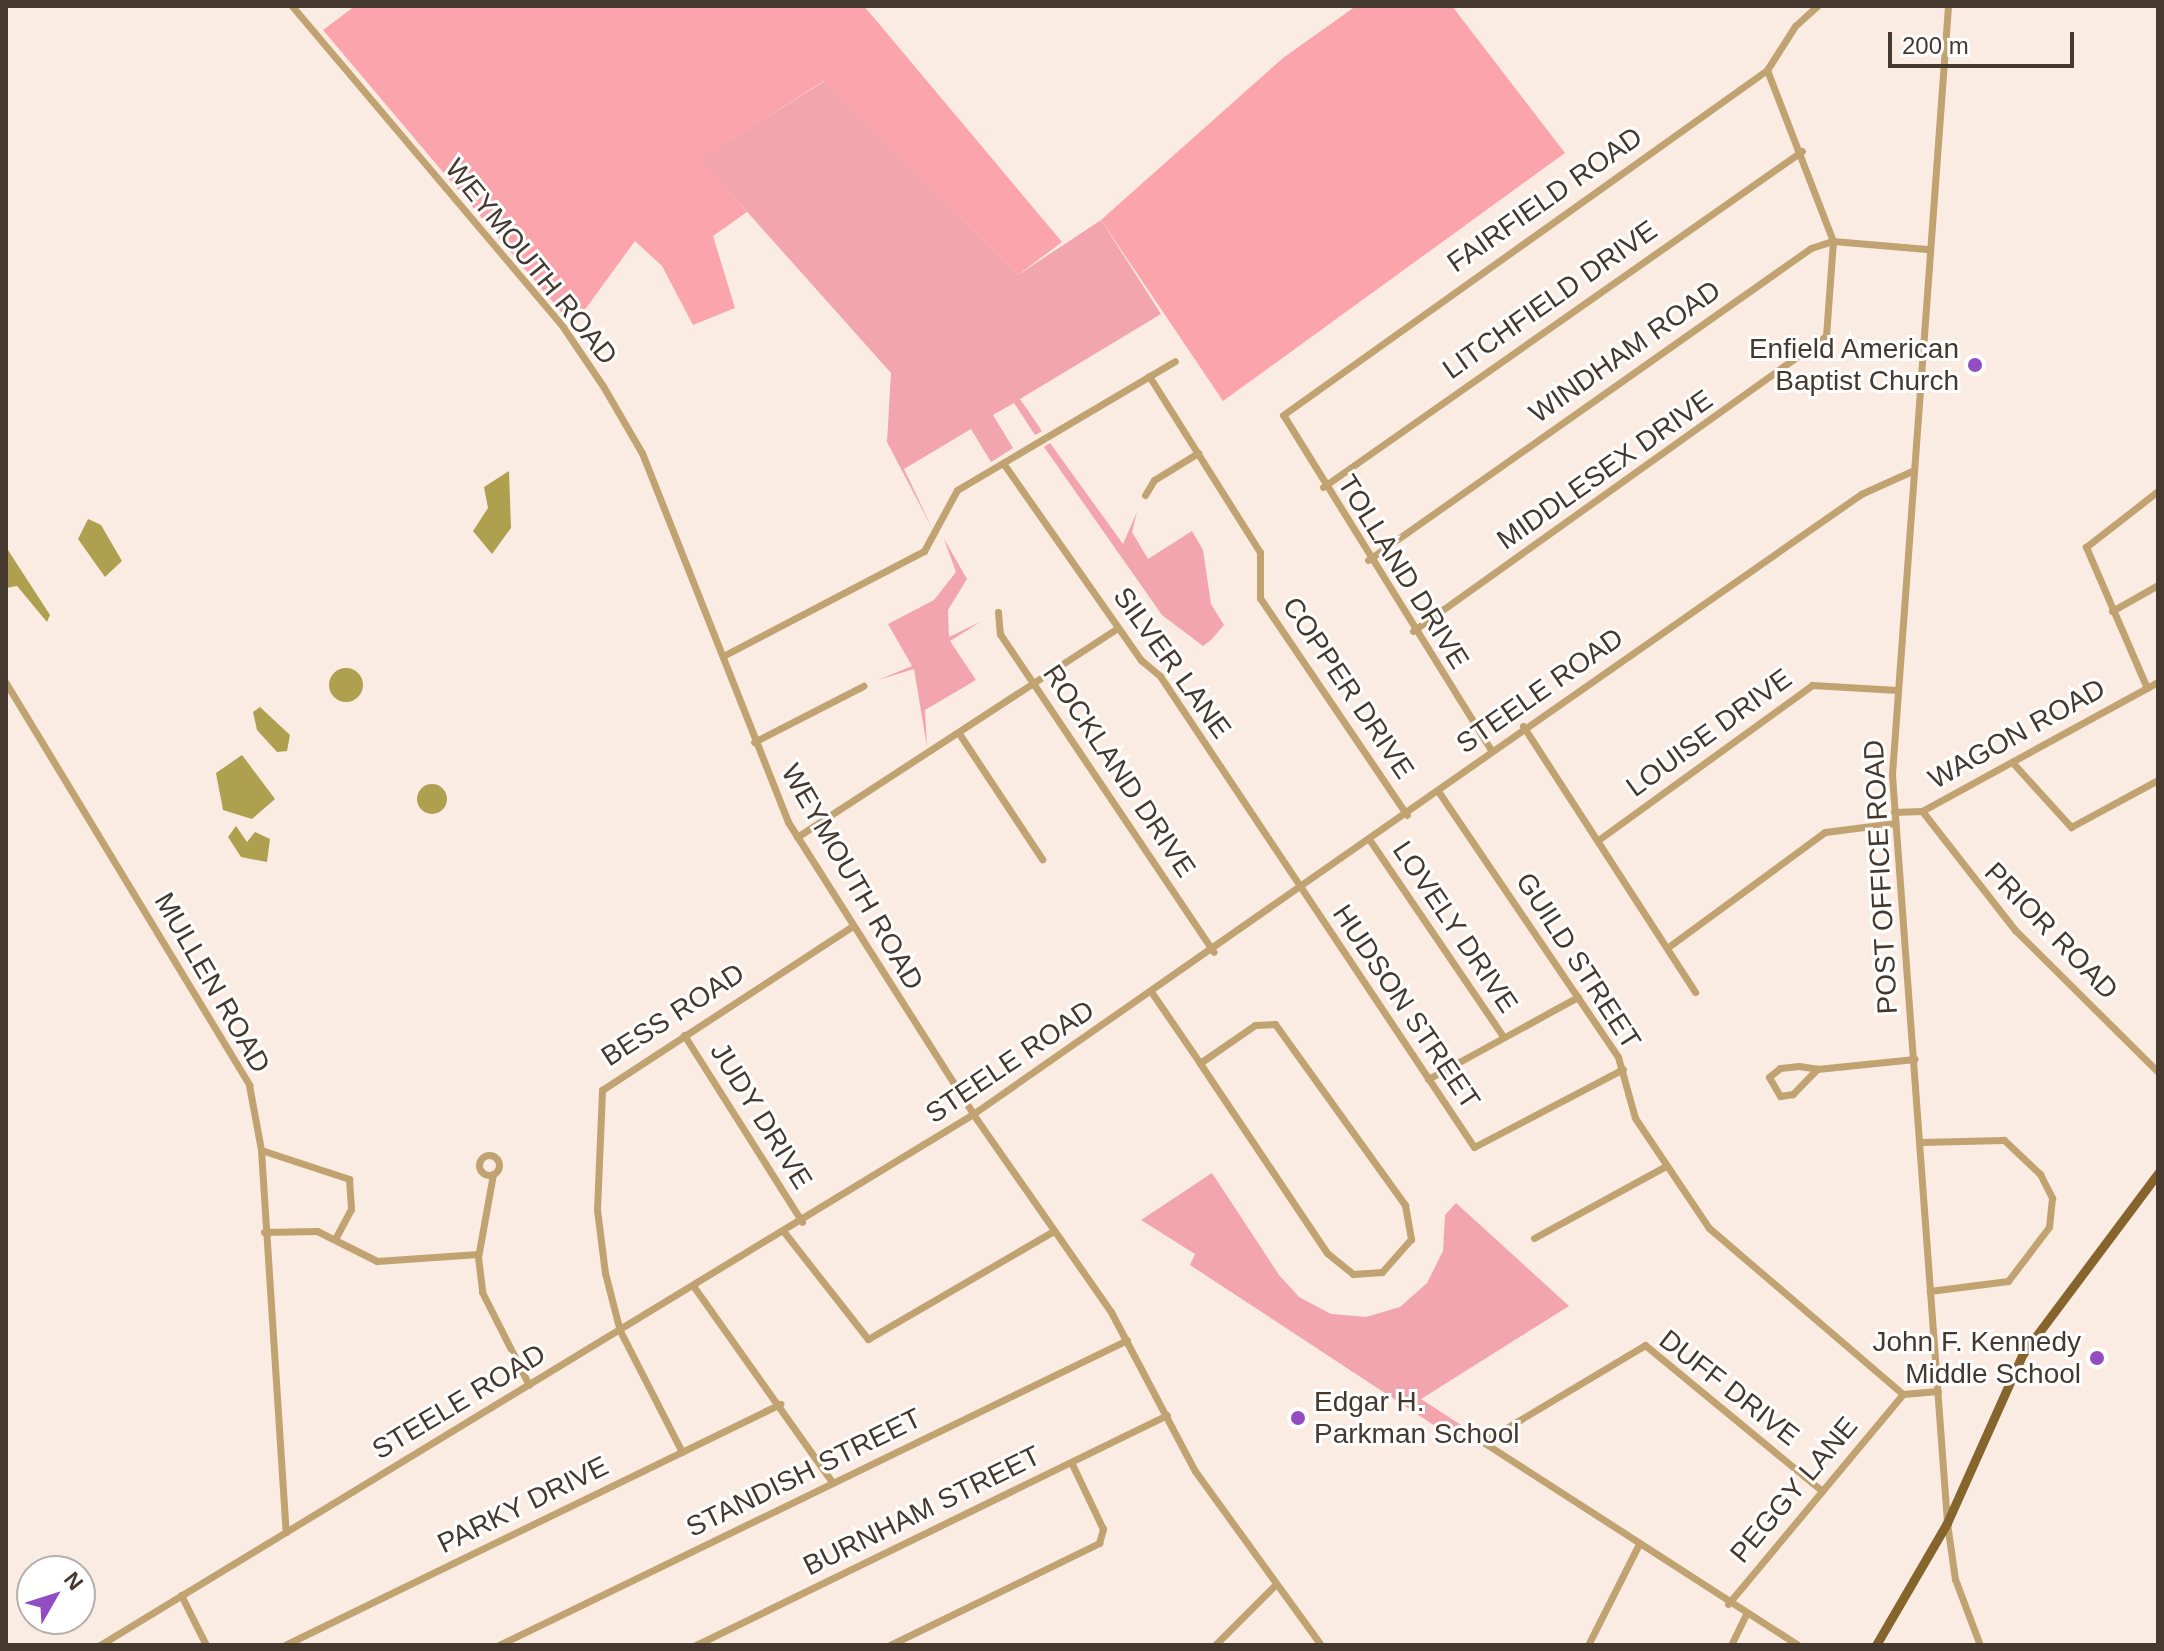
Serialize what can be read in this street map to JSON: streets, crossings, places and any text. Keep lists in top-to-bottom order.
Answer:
{
  "streets": {
    "street": [
      "FAIRFIELD ROAD",
      "WEYMOUTH ROAD",
      "LITCHFIELD DRIVE",
      "WINDHAM ROAD",
      "MIDDLESEX DRIVE",
      "TOLLAND DRIVE",
      "SILVER LANE",
      "COPPER DRIVE",
      "STEELE ROAD",
      "LOUISE DRIVE",
      "WAGON ROAD",
      "ROCKLAND DRIVE",
      "POST OFFICE ROAD",
      "LOVELY DRIVE",
      "PRIOR ROAD",
      "GUILD STREET",
      "MULLEN ROAD",
      "HUDSON STREET",
      "BESS ROAD",
      "JUDY DRIVE",
      "DUFF DRIVE",
      "STANDISH STREET",
      "PEGGY LANE",
      "PARKY DRIVE",
      "BURNHAM STREET"
    ]
  },
  "crossings": [
    ["FAIRFIELD ROAD", "MIDDLESEX DRIVE"],
    ["FAIRFIELD ROAD", "TOLLAND DRIVE"],
    ["WEYMOUTH ROAD", "STEELE ROAD"],
    ["WEYMOUTH ROAD", "BESS ROAD"],
    ["WEYMOUTH ROAD", "STANDISH STREET"],
    ["WEYMOUTH ROAD", "BURNHAM STREET"],
    ["LITCHFIELD DRIVE", "MIDDLESEX DRIVE"],
    ["LITCHFIELD DRIVE", "TOLLAND DRIVE"],
    ["WINDHAM ROAD", "MIDDLESEX DRIVE"],
    ["WINDHAM ROAD", "TOLLAND DRIVE"],
    ["WINDHAM ROAD", "POST OFFICE ROAD"],
    ["MIDDLESEX DRIVE", "TOLLAND DRIVE"],
    ["TOLLAND DRIVE", "STEELE ROAD"],
    ["SILVER LANE", "STEELE ROAD"],
    ["SILVER LANE", "HUDSON STREET"],
    ["COPPER DRIVE", "STEELE ROAD"],
    ["STEELE ROAD", "ROCKLAND DRIVE"],
    ["STEELE ROAD", "POST OFFICE ROAD"],
    ["STEELE ROAD", "LOVELY DRIVE"],
    ["STEELE ROAD", "GUILD STREET"],
    ["STEELE ROAD", "MULLEN ROAD"],
    ["STEELE ROAD", "HUDSON STREET"],
    ["STEELE ROAD", "BESS ROAD"],
    ["STEELE ROAD", "JUDY DRIVE"],
    ["LOUISE DRIVE", "POST OFFICE ROAD"],
    ["WAGON ROAD", "POST OFFICE ROAD"],
    ["WAGON ROAD", "PRIOR ROAD"],
    ["GUILD STREET", "HUDSON STREET"],
    ["GUILD STREET", "PEGGY LANE"],
    ["BESS ROAD", "JUDY DRIVE"],
    ["DUFF DRIVE", "PEGGY LANE"]
  ],
  "places": ["Enfield American Baptist Church", "John F. Kennedy Middle School", "Edgar H. Parkman School"],
  "scale_bar": "200 m",
  "north": "top right"
}
